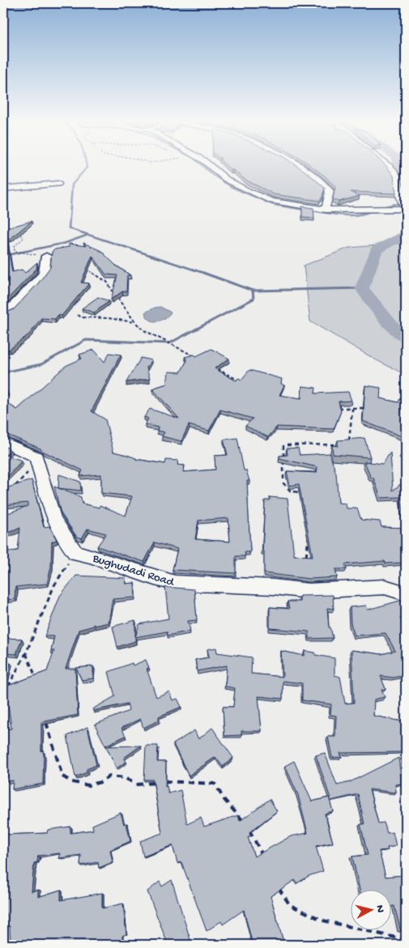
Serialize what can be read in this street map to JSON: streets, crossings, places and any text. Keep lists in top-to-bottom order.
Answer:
{
  "streets": {
    "street": ["Bughudadi Road"]
  },
  "north": "right"
}
